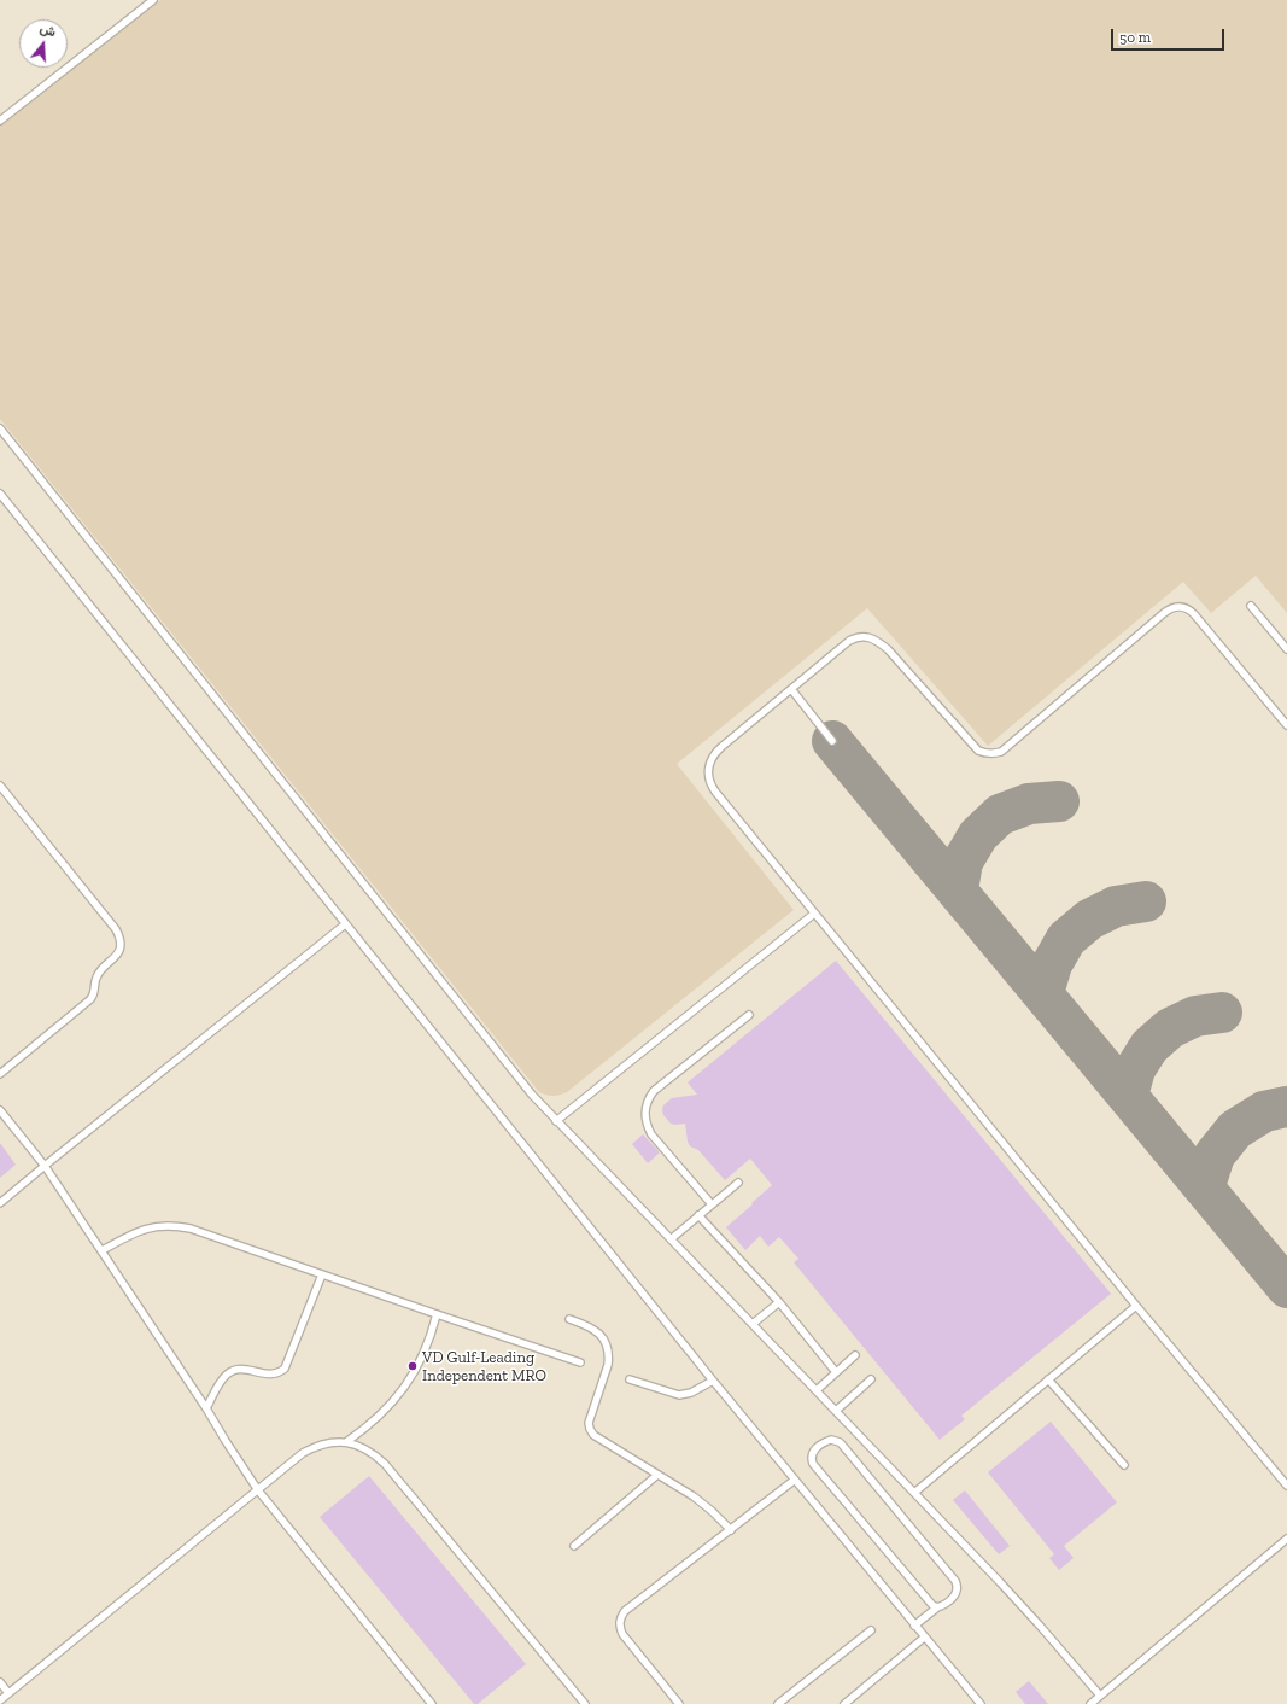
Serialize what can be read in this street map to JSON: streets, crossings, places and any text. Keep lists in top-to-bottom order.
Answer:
{
  "places": ["VD Gulf-Leading Independent MRO"],
  "scale_bar": "50 m",
  "north": "top"
}
